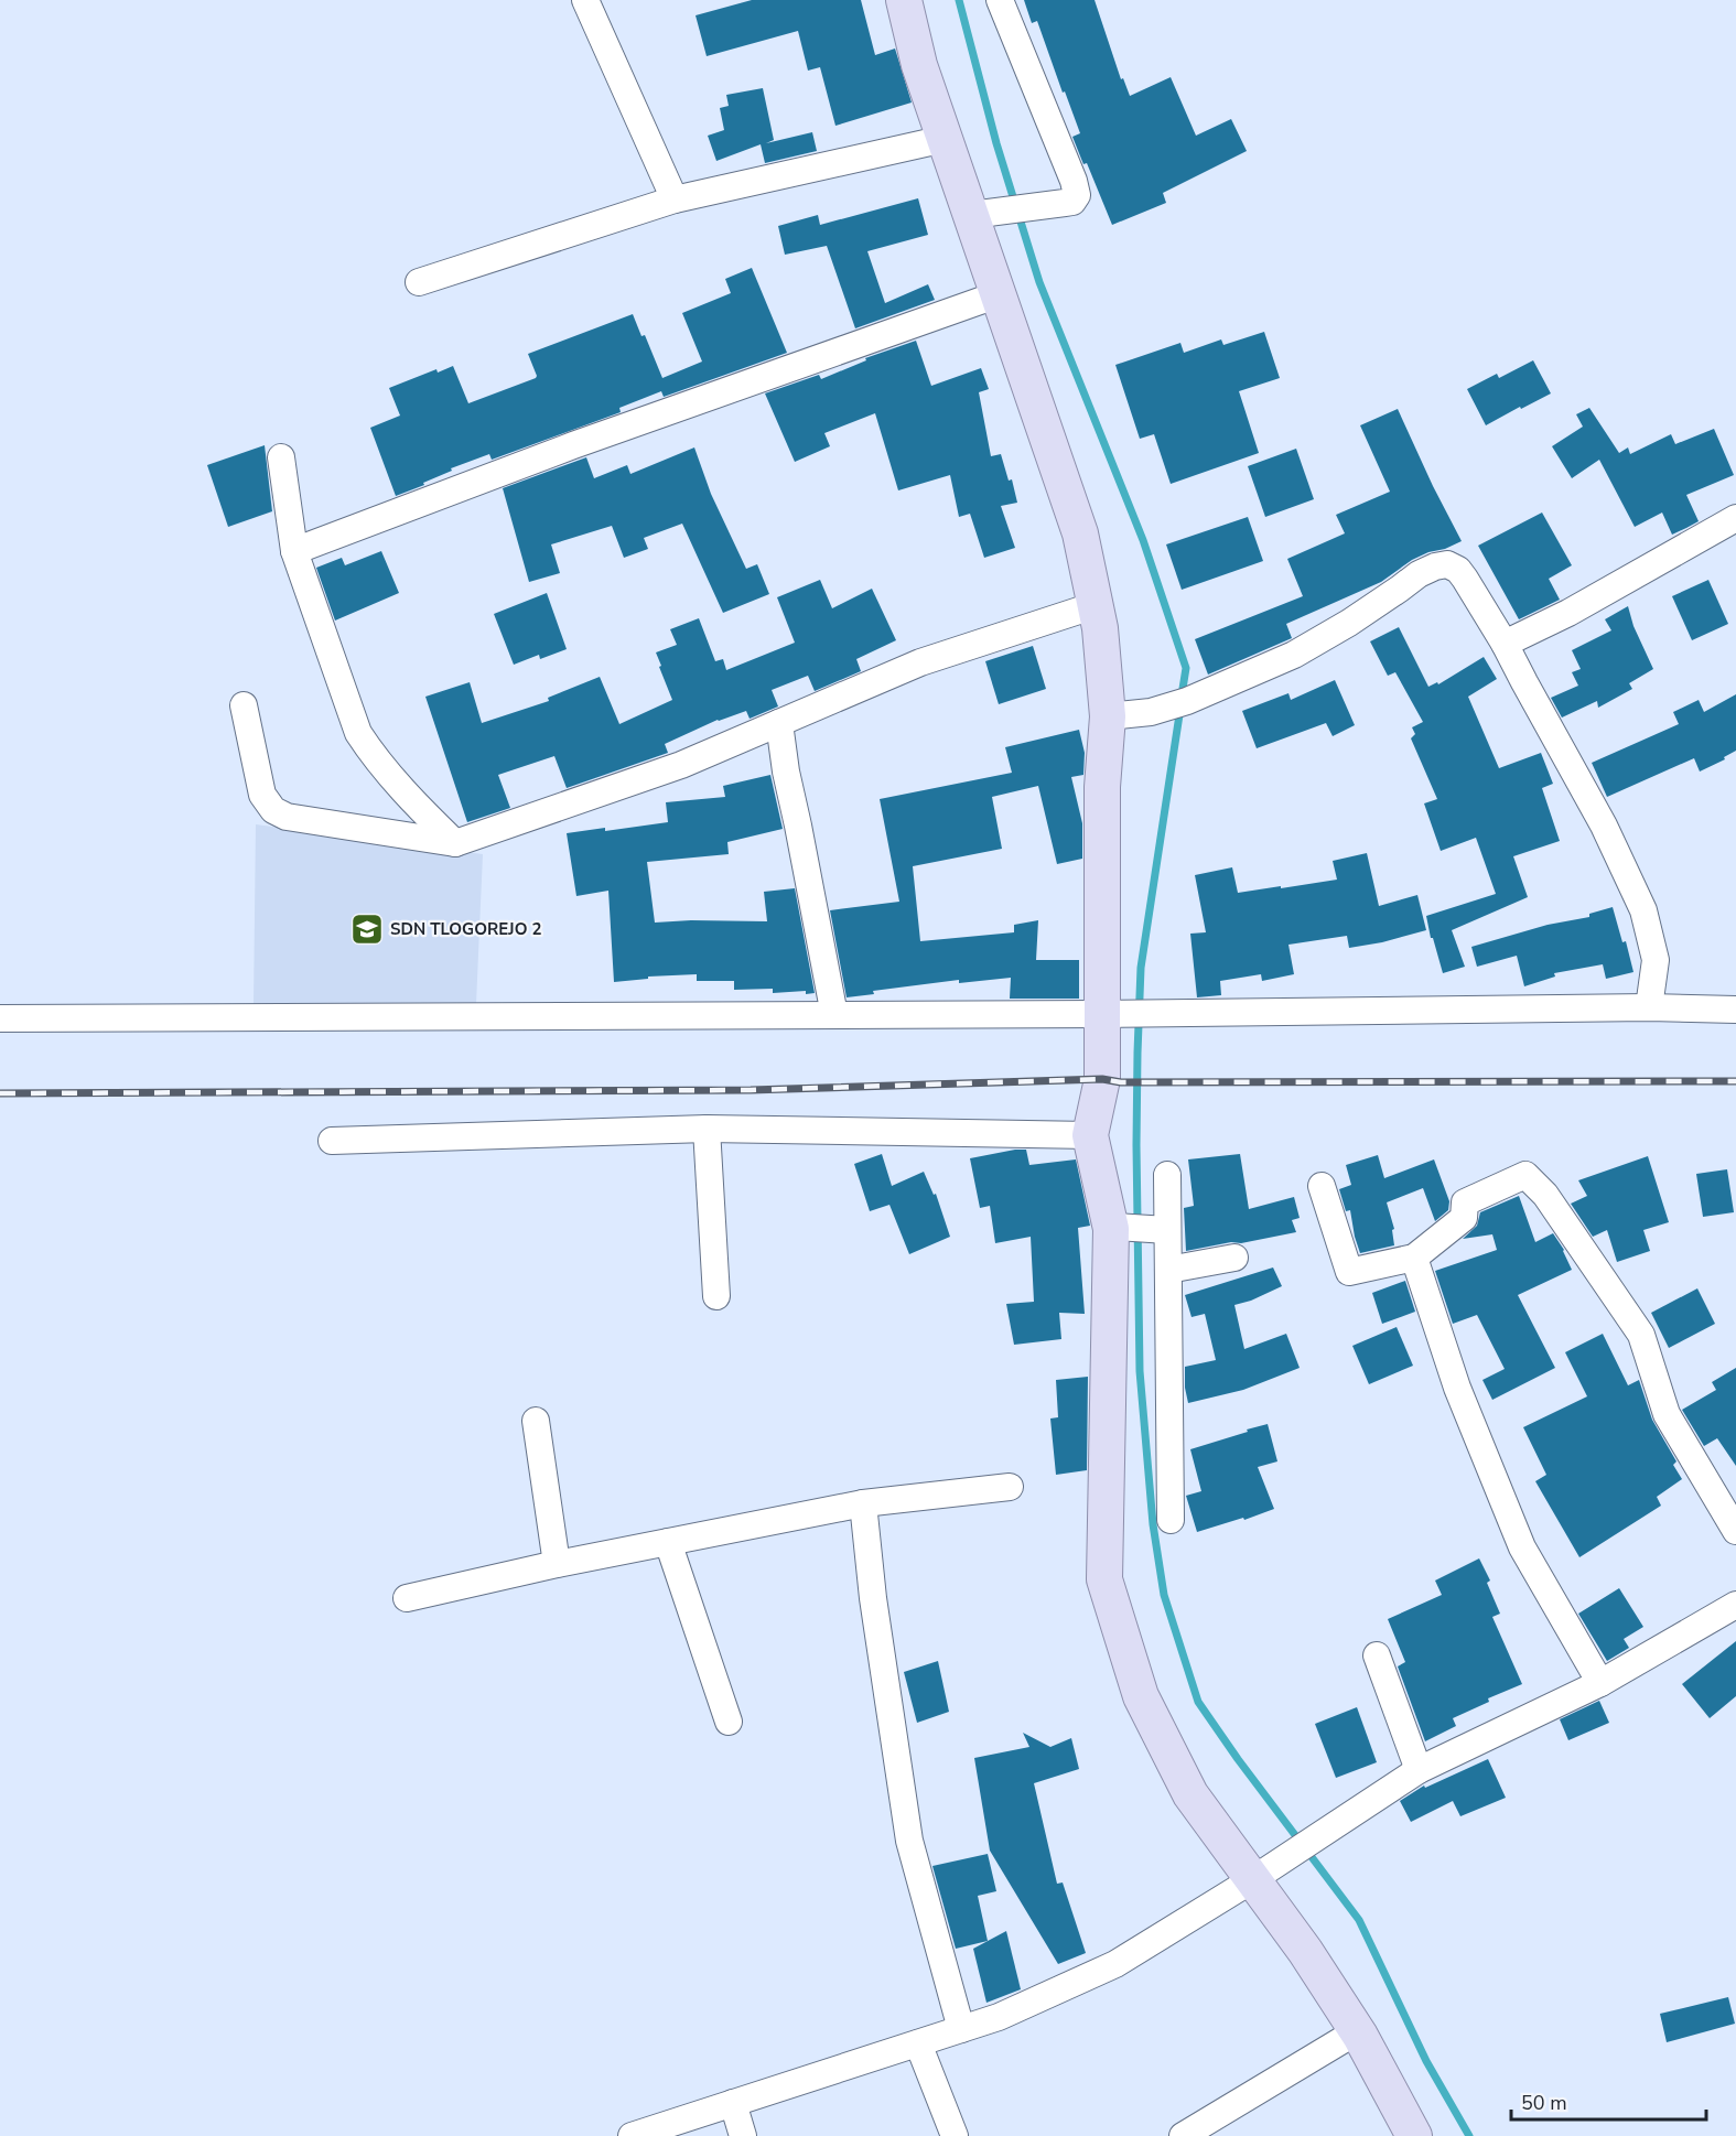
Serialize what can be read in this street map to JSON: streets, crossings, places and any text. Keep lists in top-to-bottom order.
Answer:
{
  "places": {
    "school or university": ["SDN TLOGOREJO 2"]
  },
  "scale_bar": "50 m"
}
